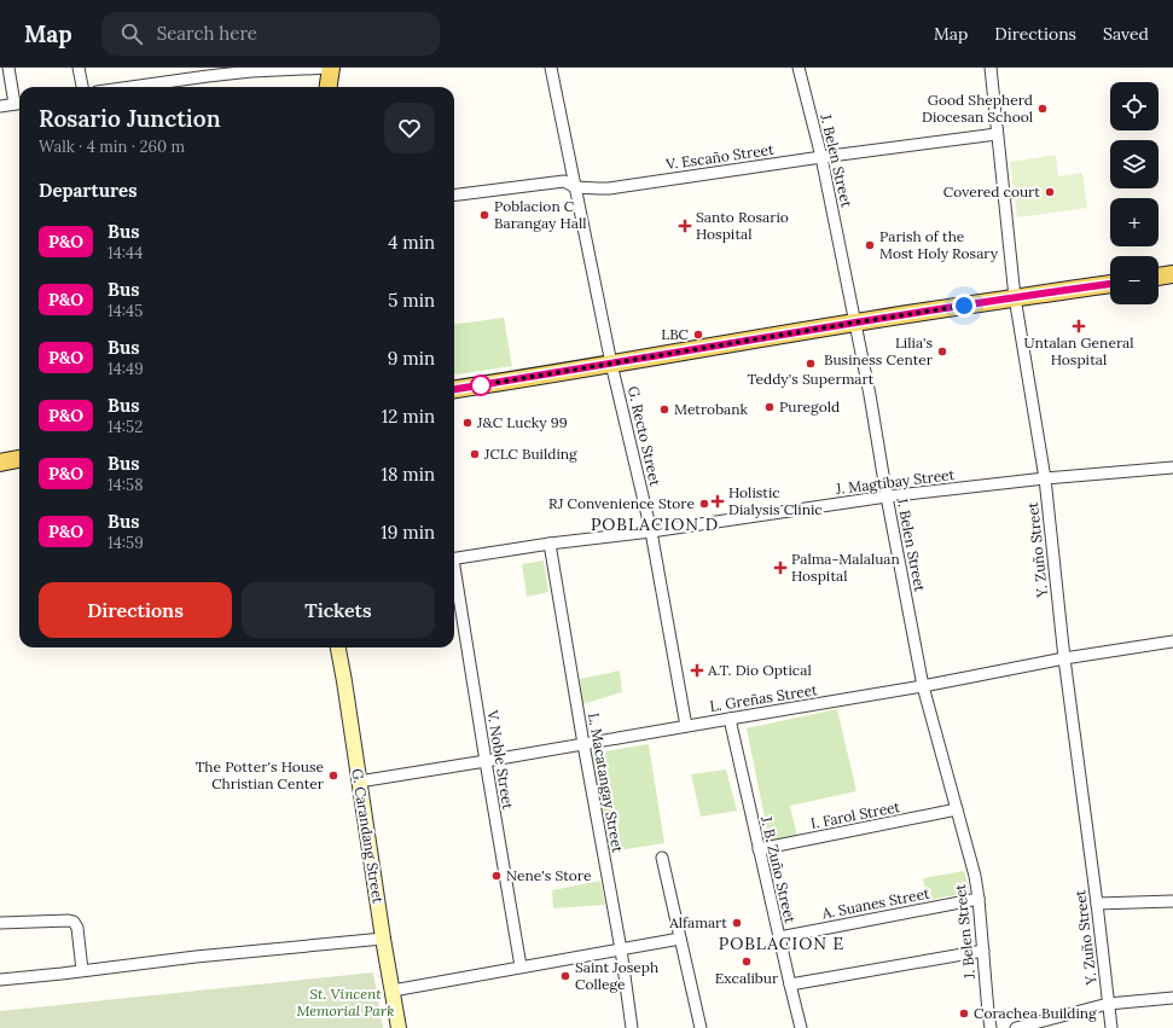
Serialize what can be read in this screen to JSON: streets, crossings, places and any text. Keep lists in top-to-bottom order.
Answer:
{
  "streets": {
    "main road": ["G. Carandang Street"],
    "street": [
      "V. Escaño Street",
      "J. Belen Street",
      "G. Recto Street",
      "J. Magtibay Street",
      "Y. Zuño Street",
      "L. Greñas Street",
      "V. Noble Street",
      "L. Macatangay Street",
      "I. Farol Street",
      "J. B. Zuño Street",
      "A. Suanes Street"
    ]
  },
  "crossings": [
    ["V. Escaño Street", "J. Belen Street"],
    ["V. Escaño Street", "G. Recto Street"],
    ["V. Escaño Street", "Y. Zuño Street"],
    ["J. Belen Street", "J. Magtibay Street"],
    ["J. Belen Street", "L. Greñas Street"],
    ["J. Belen Street", "I. Farol Street"],
    ["J. Belen Street", "A. Suanes Street"],
    ["G. Recto Street", "J. Magtibay Street"],
    ["G. Recto Street", "L. Greñas Street"],
    ["J. Magtibay Street", "Y. Zuño Street"],
    ["J. Magtibay Street", "L. Macatangay Street"],
    ["Y. Zuño Street", "L. Greñas Street"],
    ["L. Greñas Street", "V. Noble Street"],
    ["L. Greñas Street", "L. Macatangay Street"],
    ["L. Greñas Street", "G. Carandang Street"],
    ["L. Greñas Street", "J. B. Zuño Street"],
    ["I. Farol Street", "J. B. Zuño Street"],
    ["J. B. Zuño Street", "A. Suanes Street"]
  ],
  "districts": ["POBLACION D", "POBLACION E"],
  "parks": ["St. Vincent Memorial Park"],
  "places": {
    "other": [
      "Good Shepherd Diocesan School",
      "Covered court",
      "Poblacion C Barangay Hall",
      "Parish of the Most Holy Rosary",
      "LBC",
      "Lilia's Business Center",
      "Teddy's Supermart",
      "Puregold",
      "Metrobank",
      "J&C Lucky 99",
      "JCLC Building",
      "RJ Convenience Store",
      "The Potter's House Christian Center",
      "Nene's Store",
      "Alfamart",
      "Excalibur",
      "Saint Joseph College",
      "Corachea Building"
    ],
    "health": [
      "Santo Rosario Hospital",
      "Untalan General Hospital",
      "Holistic Dialysis Clinic",
      "Palma-Malaluan Hospital",
      "A.T. Dio Optical"
    ]
  },
  "lines": ["bus line P&O"],
  "page": {
    "header": "Map",
    "search": "Search here",
    "nav": ["Map", "Directions", "Saved"],
    "map_buttons": ["+", "−"],
    "heading": [
      ["Rosario Junction", "Walk · 4 min · 260 m"],
      "Departures"
    ],
    "list": [
      {
        "mark": "P&O",
        "name": "Bus",
        "note": "14:44",
        "value": "4 min"
      },
      {
        "mark": "P&O",
        "name": "Bus",
        "note": "14:45",
        "value": "5 min"
      },
      {
        "mark": "P&O",
        "name": "Bus",
        "note": "14:49",
        "value": "9 min"
      },
      {
        "mark": "P&O",
        "name": "Bus",
        "note": "14:52",
        "value": "12 min"
      },
      {
        "mark": "P&O",
        "name": "Bus",
        "note": "14:58",
        "value": "18 min"
      },
      {
        "mark": "P&O",
        "name": "Bus",
        "note": "14:59",
        "value": "19 min"
      }
    ],
    "buttons": ["Directions", "Tickets"]
  }
}
